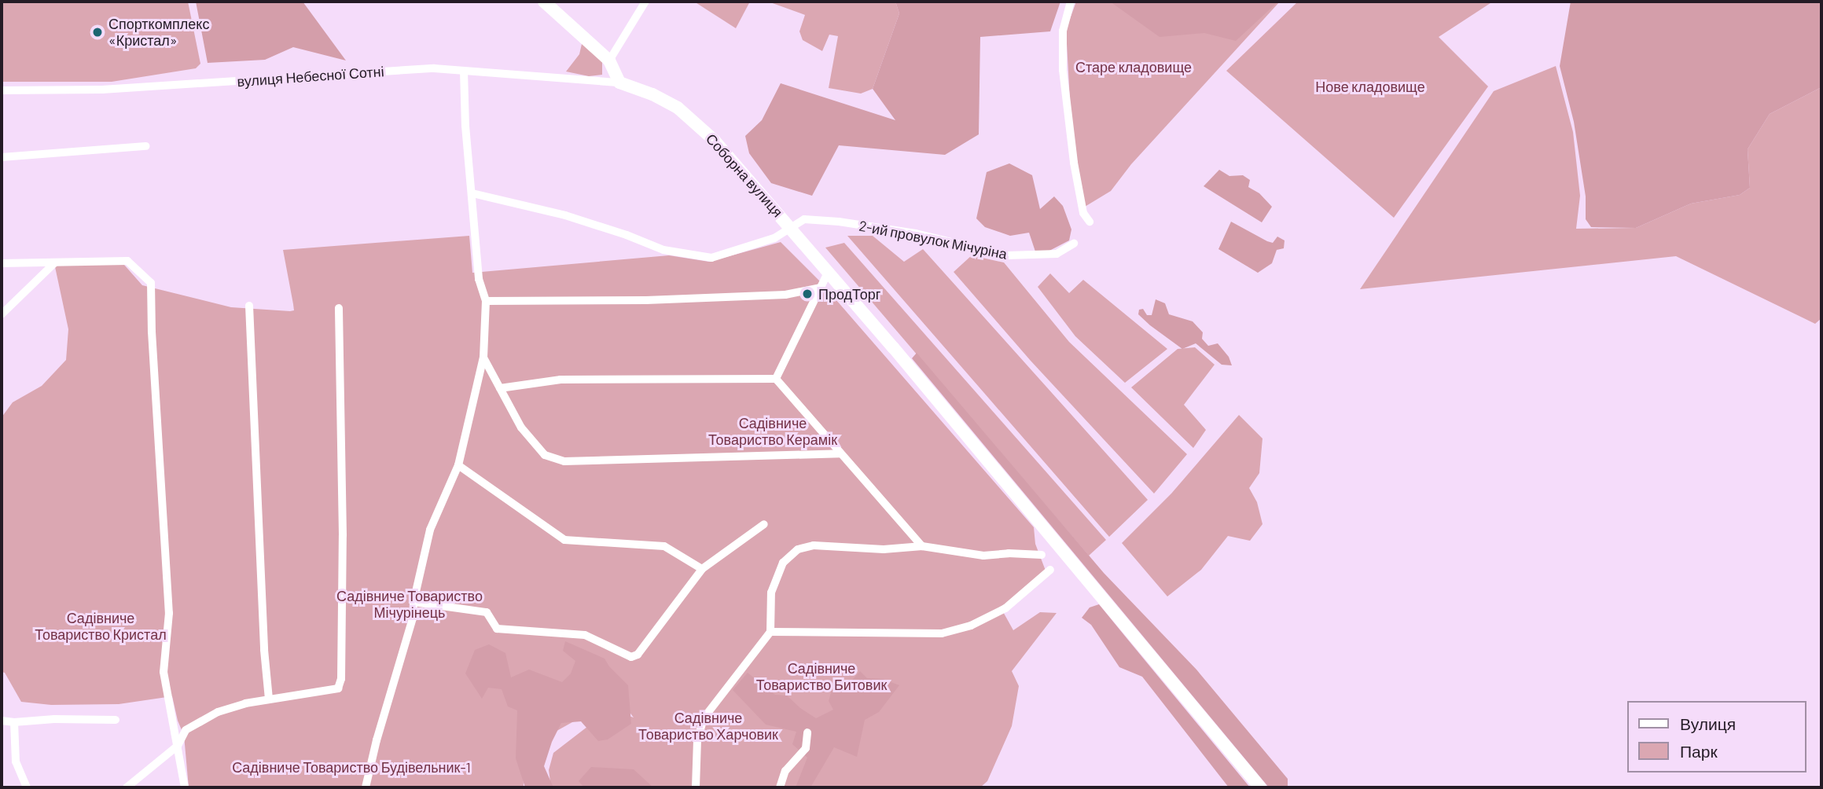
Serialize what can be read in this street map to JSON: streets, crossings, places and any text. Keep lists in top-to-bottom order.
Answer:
{
  "streets": {
    "main road": ["Соборна вулиця"],
    "street": ["вулиця Небесної Сотні", "2-ий провулок Мічуріна"]
  },
  "crossings": [
    ["вулиця Небесної Сотні", "Соборна вулиця"],
    ["Соборна вулиця", "2-ий провулок Мічуріна"]
  ],
  "parks": [
    "Старе кладовище",
    "Нове кладовище",
    "Садівниче Товариство Керамік",
    "Садівниче Товариство Мічурінець",
    "Садівниче Товариство Кристал",
    "Садівниче Товариство Битовик",
    "Садівниче Товариство Харчовик",
    "Садівниче Товариство Будівельник-1"
  ],
  "places": ["Спорткомплекс «Кристал»", "ПродТорг"],
  "legend": ["Вулиця", "Парк"]
}
